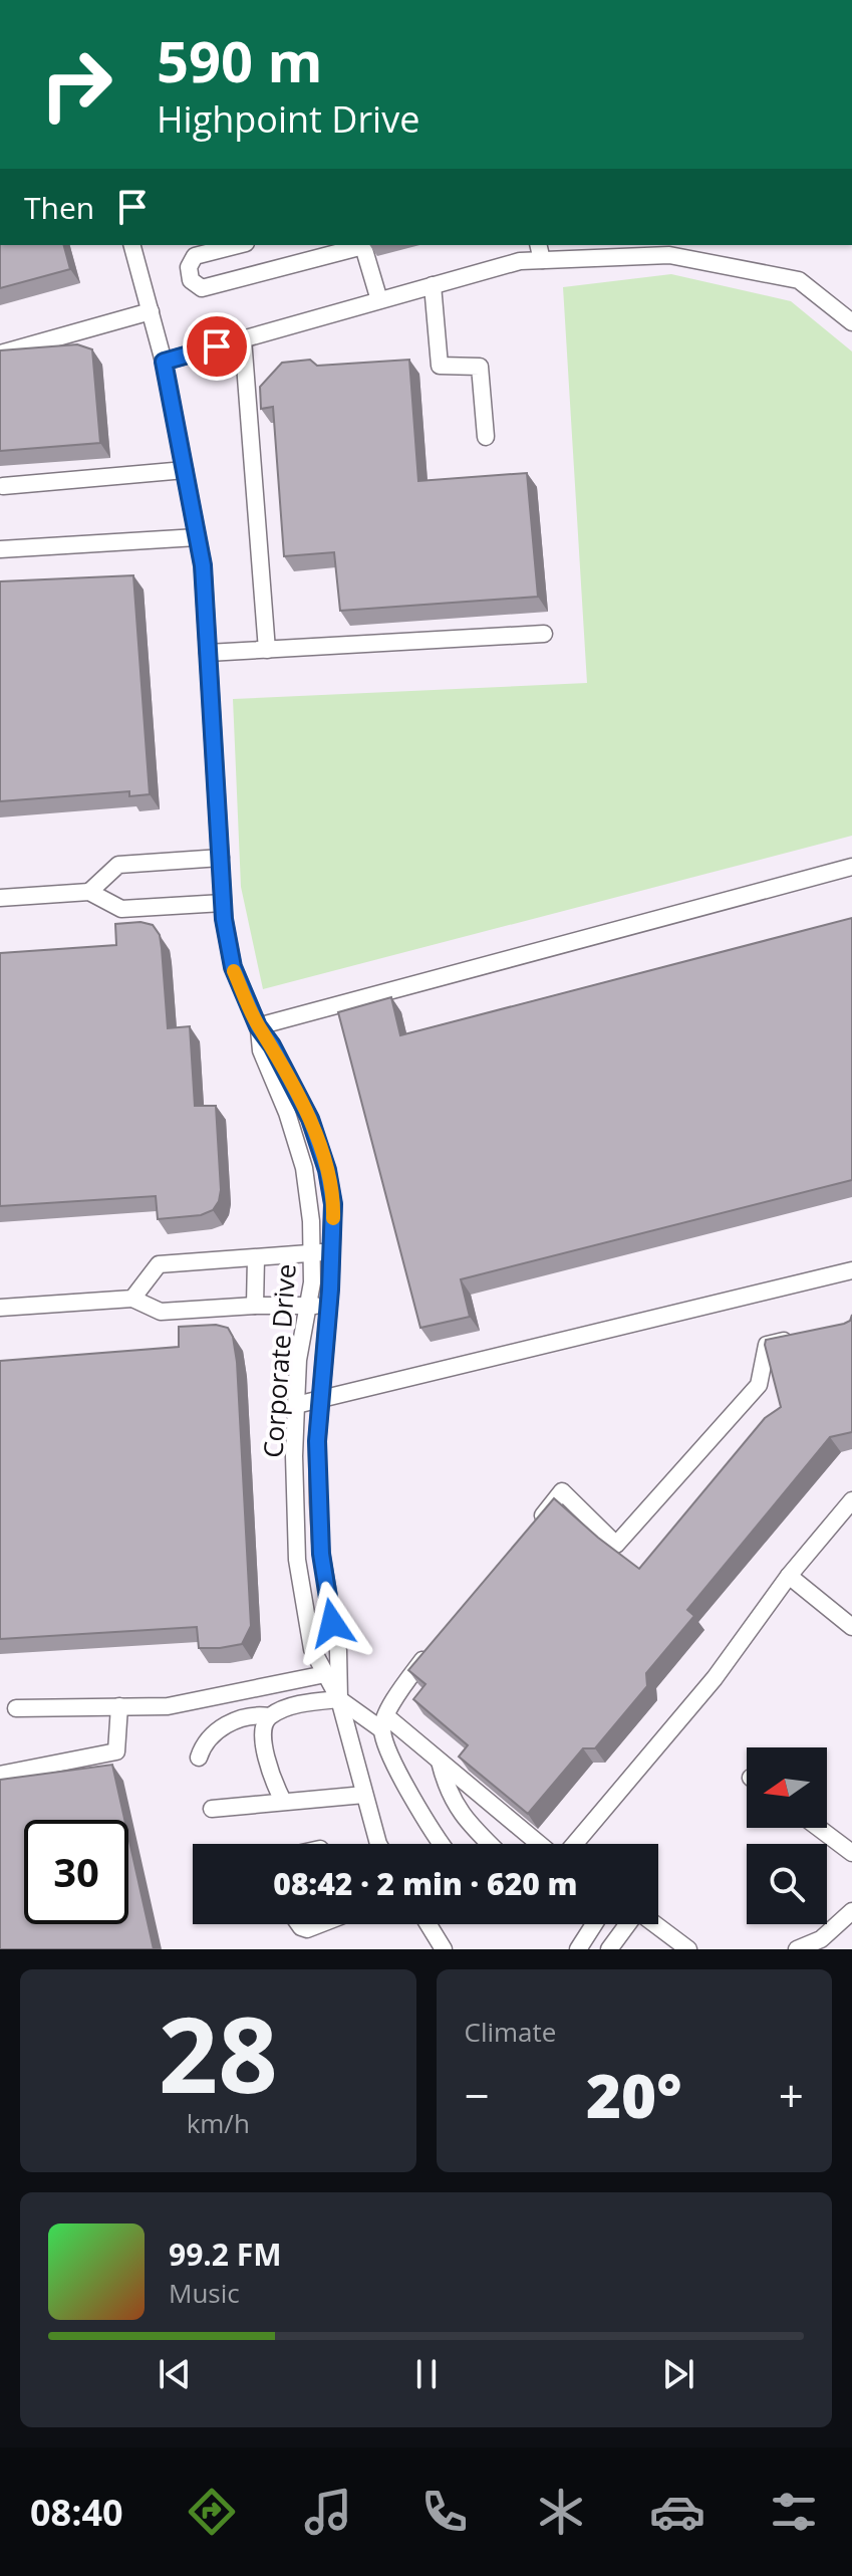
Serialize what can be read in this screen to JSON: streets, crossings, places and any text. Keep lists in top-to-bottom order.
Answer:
{
  "streets": {
    "street": ["Corporate Drive"]
  },
  "north": "left",
  "page": {
    "turn": ["590 m", "Highpoint Drive"],
    "then": "Then",
    "limit": "30",
    "trip": "08:42 · 2 min · 620 m",
    "tile": [
      ["28", "km/h"],
      "Climate"
    ],
    "heat": ["−", "20°", "+"],
    "song": ["99.2 FM", "Music"],
    "tabs": "08:40"
  }
}
